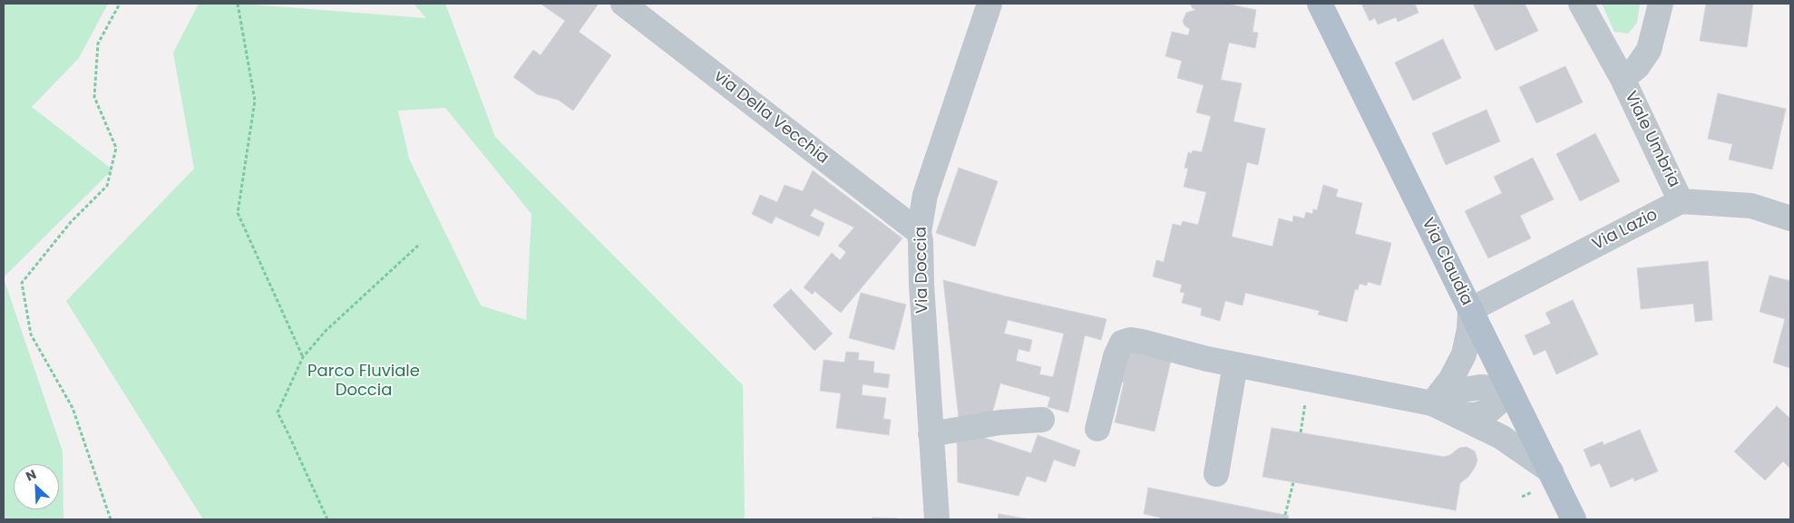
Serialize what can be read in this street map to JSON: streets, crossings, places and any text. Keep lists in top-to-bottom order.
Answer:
{
  "streets": {
    "main road": ["Via Claudia"],
    "street": [
      "via Della Vecchia",
      "Viale Umbria",
      "Via Lazio",
      "Via Doccia"
    ]
  },
  "crossings": [
    ["via Della Vecchia", "Via Doccia"],
    ["Viale Umbria", "Via Lazio"],
    ["Via Lazio", "Via Claudia"]
  ],
  "parks": ["Parco Fluviale Doccia"],
  "north": "top left"
}
